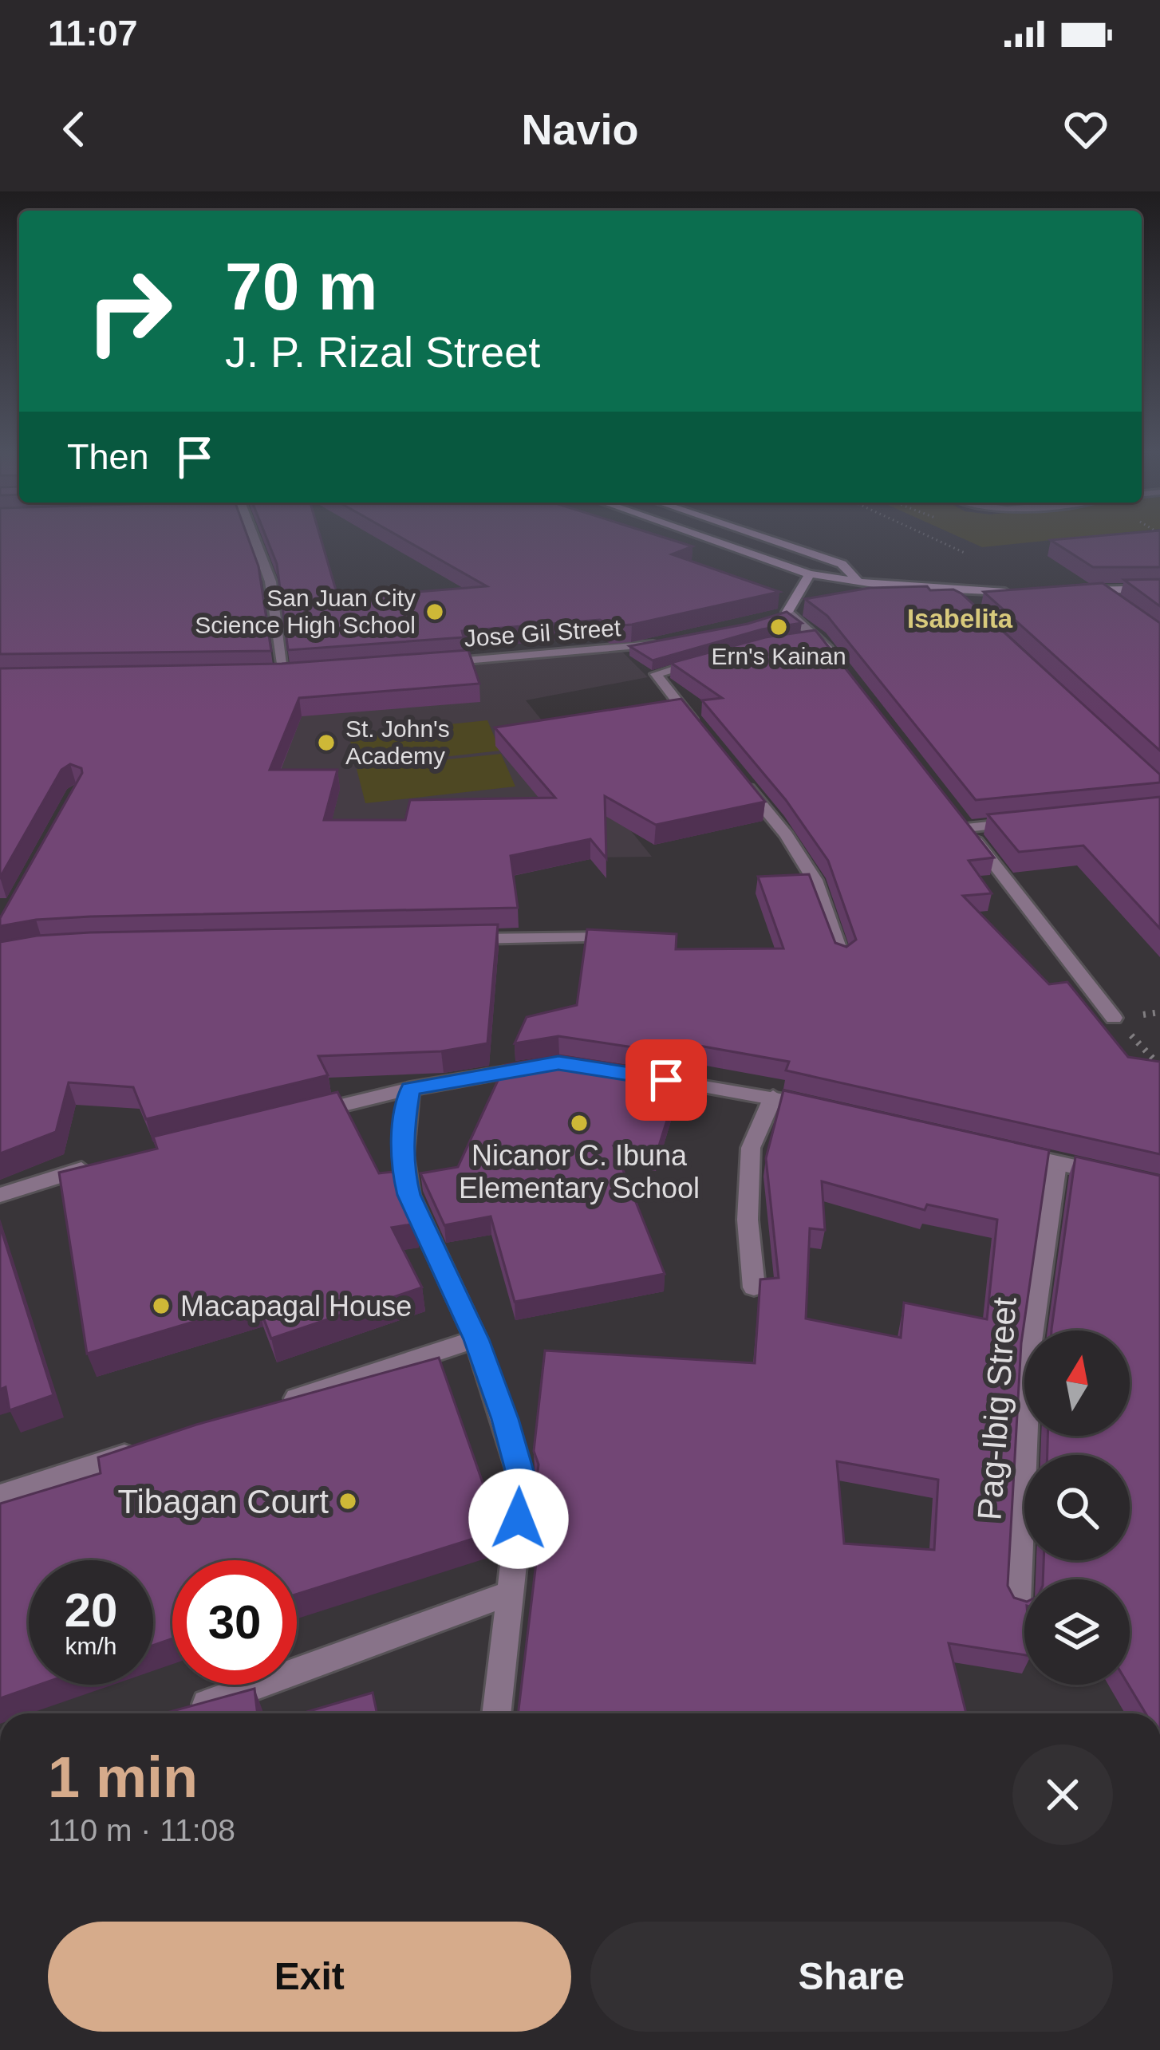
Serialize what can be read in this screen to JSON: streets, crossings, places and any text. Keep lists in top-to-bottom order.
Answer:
{
  "streets": {
    "street": ["Jose Gil Street", "Pag-Ibig Street"]
  },
  "districts": ["Isabelita"],
  "places": [
    "San Juan City Science High School",
    "Ern's Kainan",
    "St. John's Academy",
    "Nicanor C. Ibuna Elementary School",
    "Macapagal House",
    "Tibagan Court"
  ],
  "north": "top",
  "page": {
    "status": "11:07",
    "header": "Navio",
    "turn": ["70 m", "J. P. Rizal Street"],
    "then": "Then",
    "speed": "20 km/h",
    "limit": "30",
    "heading": ["1 min", "110 m · 11:08"],
    "buttons": ["Exit", "Share"]
  }
}
